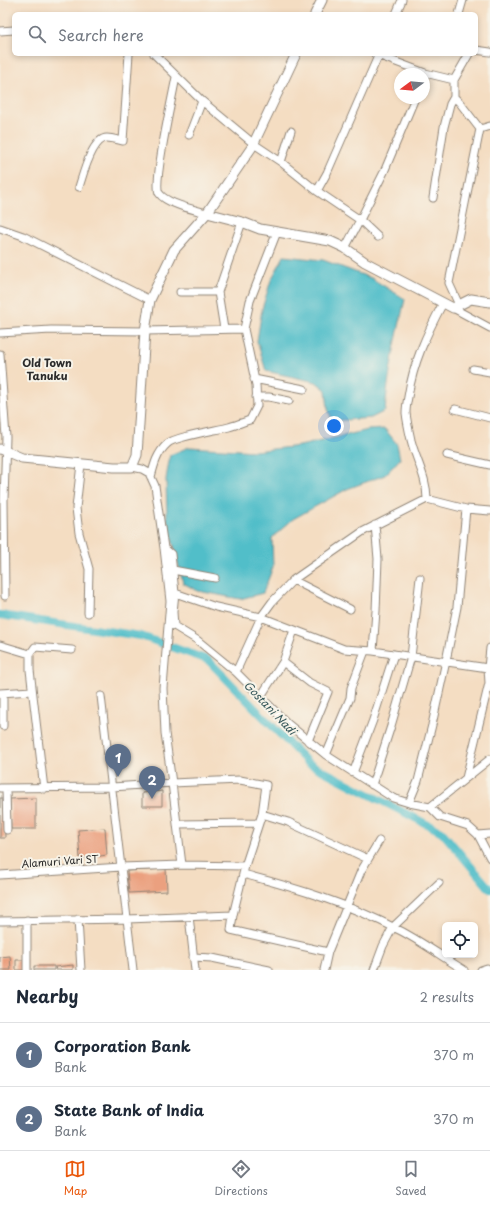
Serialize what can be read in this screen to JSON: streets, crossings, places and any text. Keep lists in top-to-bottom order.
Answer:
{
  "streets": {
    "street": ["Alamuri Vari ST"]
  },
  "districts": ["Old Town Tanuku"],
  "water": ["Gostani Nadi"],
  "north": "left",
  "page": {
    "search": "Search here",
    "pins": ["1", "2"],
    "heading": ["Nearby", "2 results"],
    "list": [
      {
        "mark": "1",
        "name": "Corporation Bank",
        "note": "Bank",
        "value": "370 m"
      },
      {
        "mark": "2",
        "name": "State Bank of India",
        "note": "Bank",
        "value": "370 m"
      }
    ],
    "nav": ["Map", "Directions", "Saved"]
  }
}
